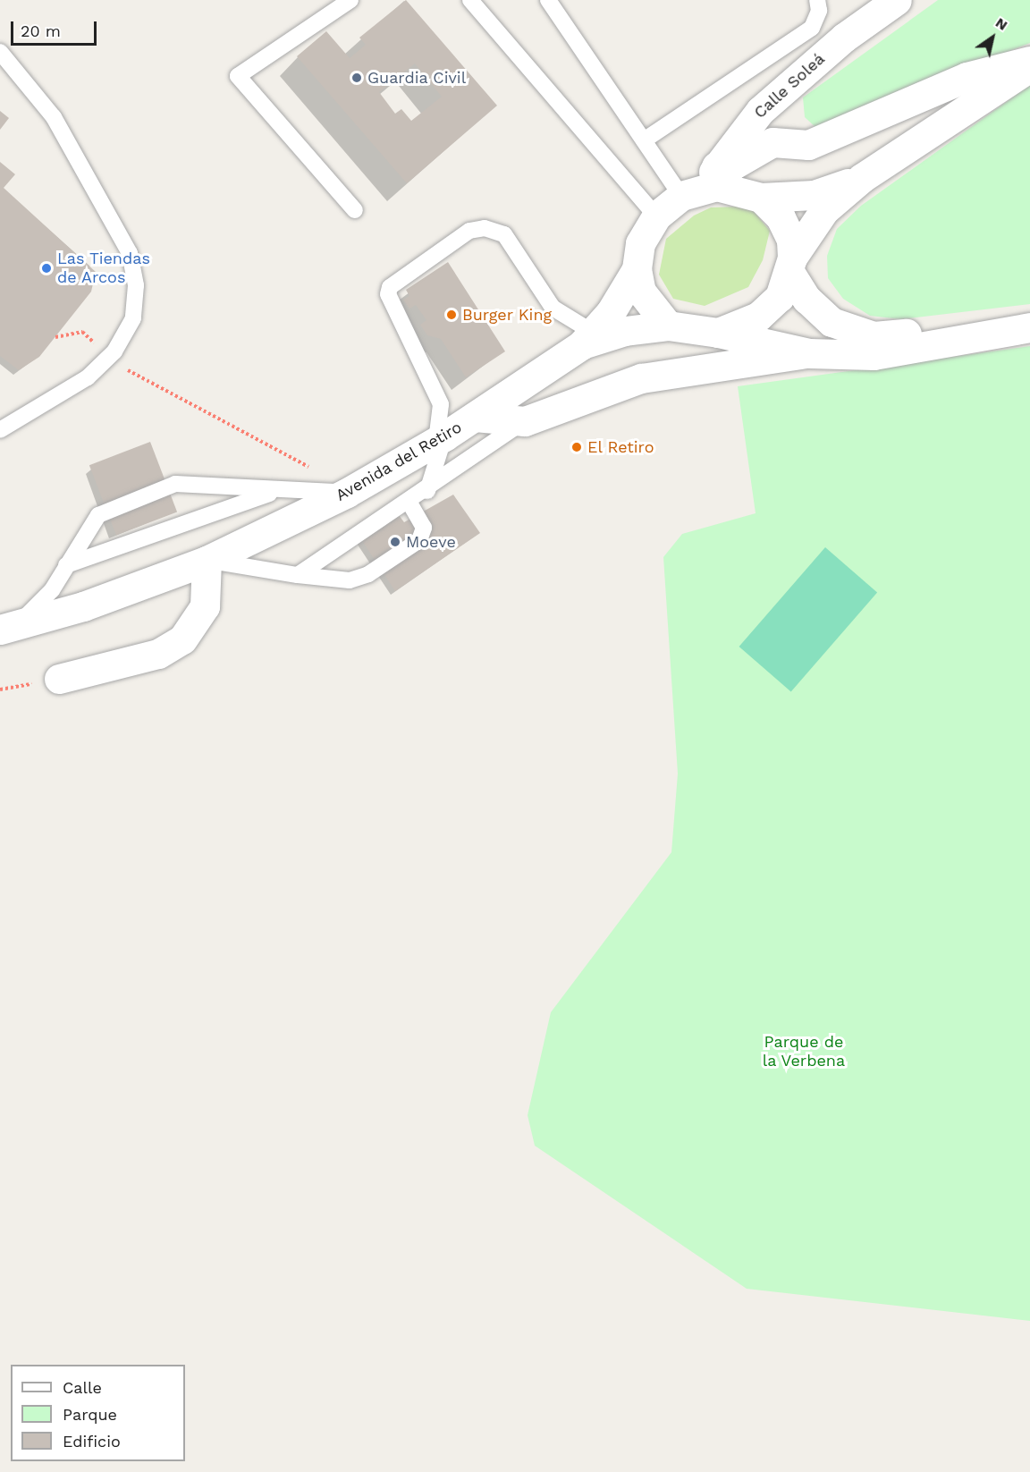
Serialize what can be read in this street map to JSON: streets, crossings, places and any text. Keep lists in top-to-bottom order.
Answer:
{
  "streets": {
    "street": ["Calle Soleá", "Avenida del Retiro"]
  },
  "parks": ["Parque de la Verbena"],
  "places": [
    "Guardia Civil",
    "Las Tiendas de Arcos",
    "Burger King",
    "El Retiro",
    "Moeve"
  ],
  "legend": ["Calle", "Parque", "Edificio"],
  "scale_bar": "20 m",
  "north": "top right"
}
